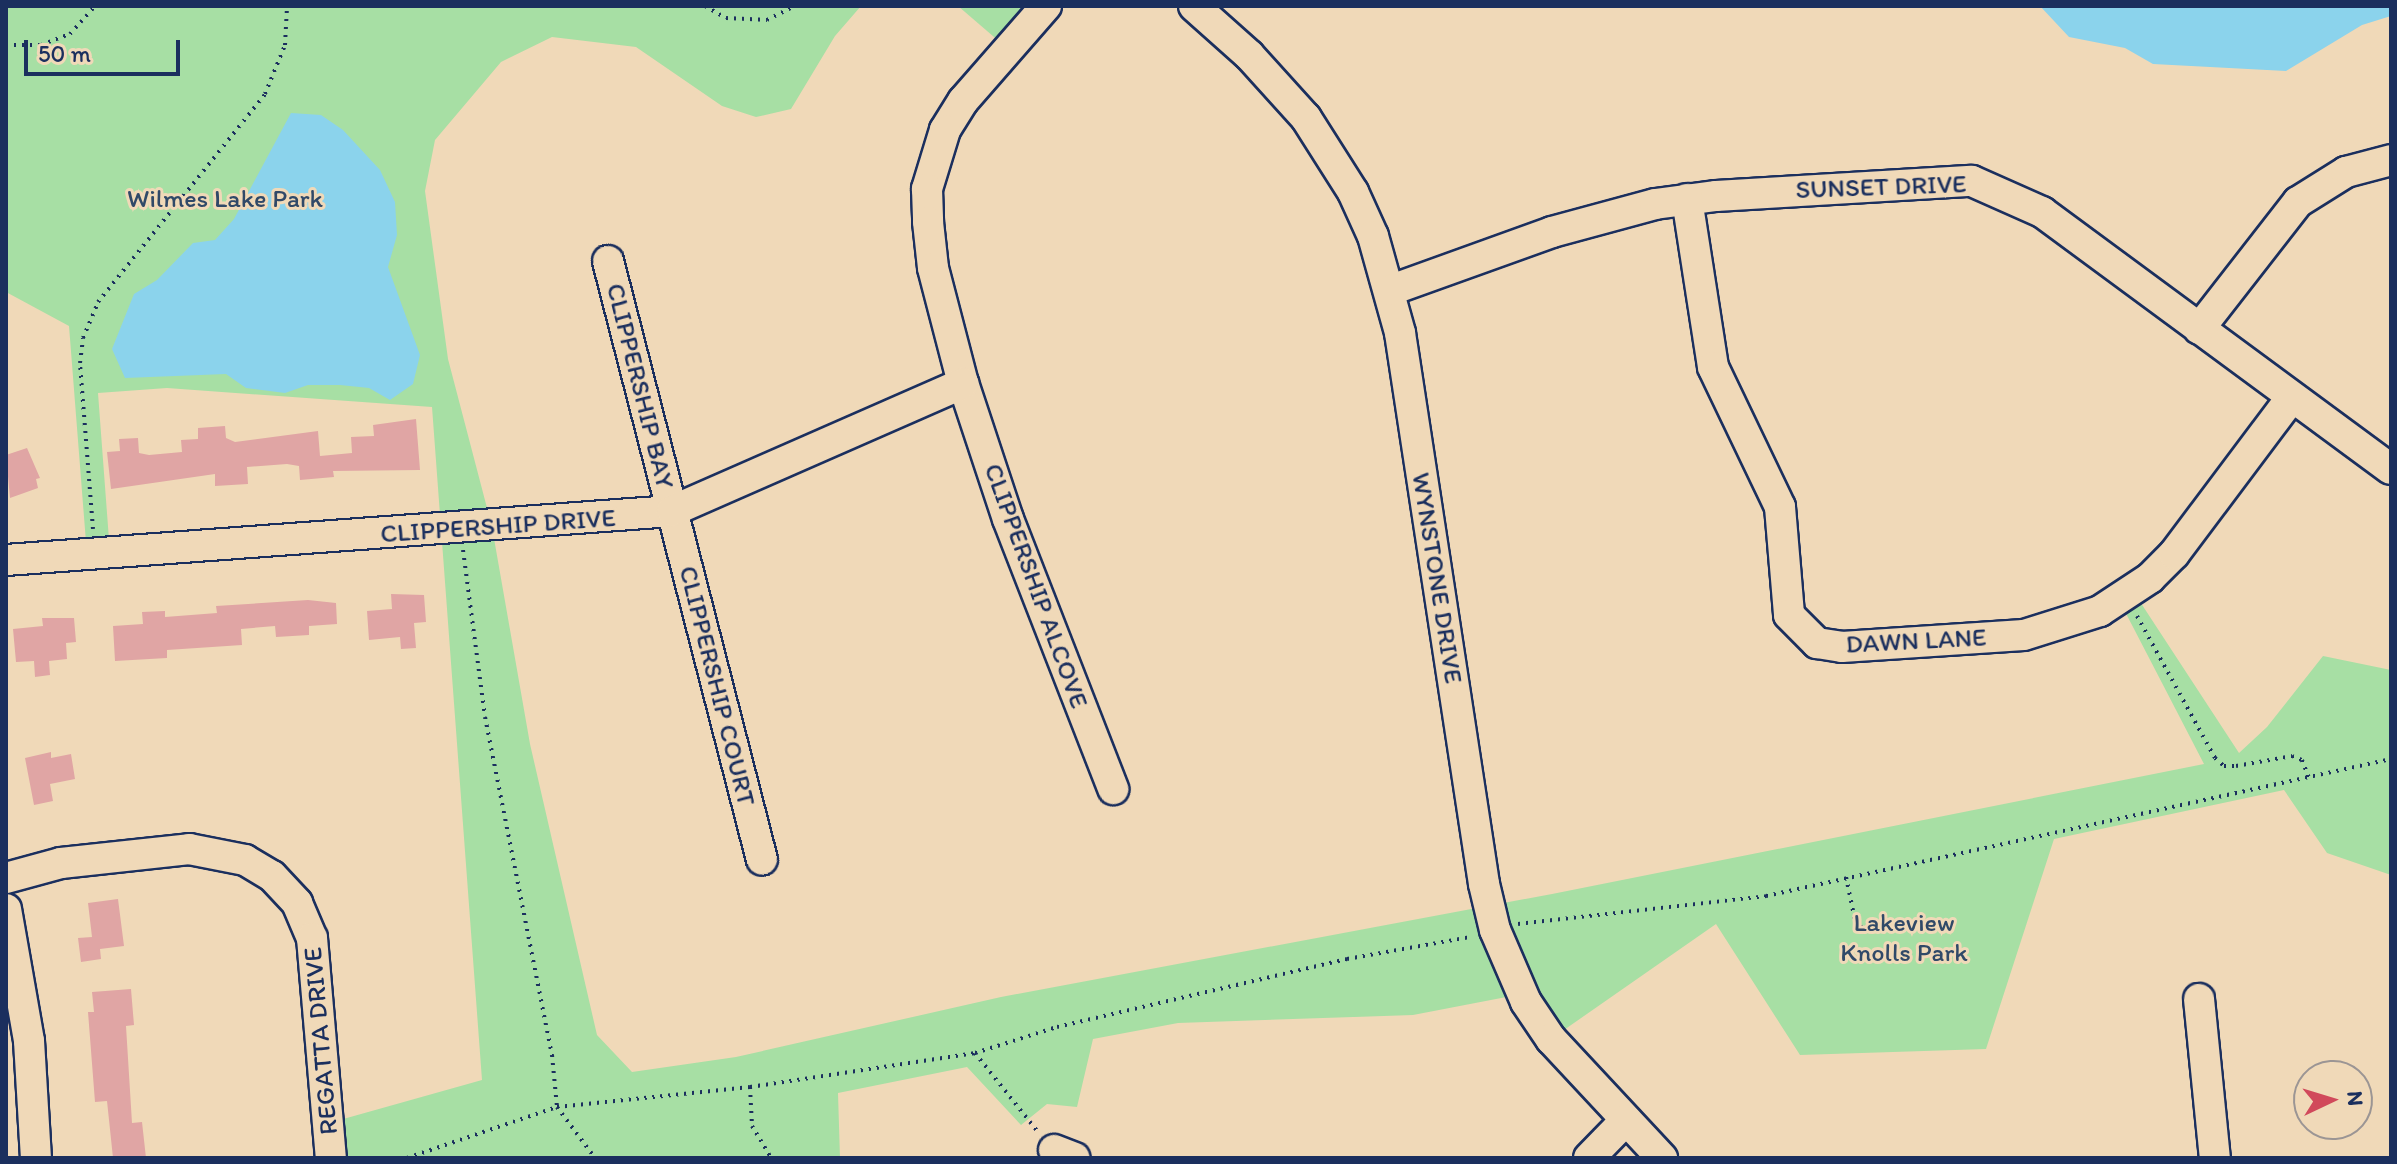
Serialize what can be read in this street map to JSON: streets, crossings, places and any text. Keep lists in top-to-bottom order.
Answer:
{
  "streets": {
    "street": [
      "SUNSET DRIVE",
      "CLIPPERSHIP BAY",
      "CLIPPERSHIP DRIVE",
      "WYNSTONE DRIVE",
      "CLIPPERSHIP ALCOVE",
      "DAWN LANE",
      "CLIPPERSHIP COURT",
      "REGATTA DRIVE"
    ]
  },
  "crossings": [
    ["SUNSET DRIVE", "WYNSTONE DRIVE"],
    ["SUNSET DRIVE", "DAWN LANE"],
    ["CLIPPERSHIP BAY", "CLIPPERSHIP DRIVE"],
    ["CLIPPERSHIP BAY", "CLIPPERSHIP COURT"],
    ["CLIPPERSHIP DRIVE", "CLIPPERSHIP ALCOVE"],
    ["CLIPPERSHIP DRIVE", "CLIPPERSHIP COURT"]
  ],
  "parks": ["Wilmes Lake Park", "Lakeview Knolls Park"],
  "scale_bar": "50 m",
  "north": "right"
}
